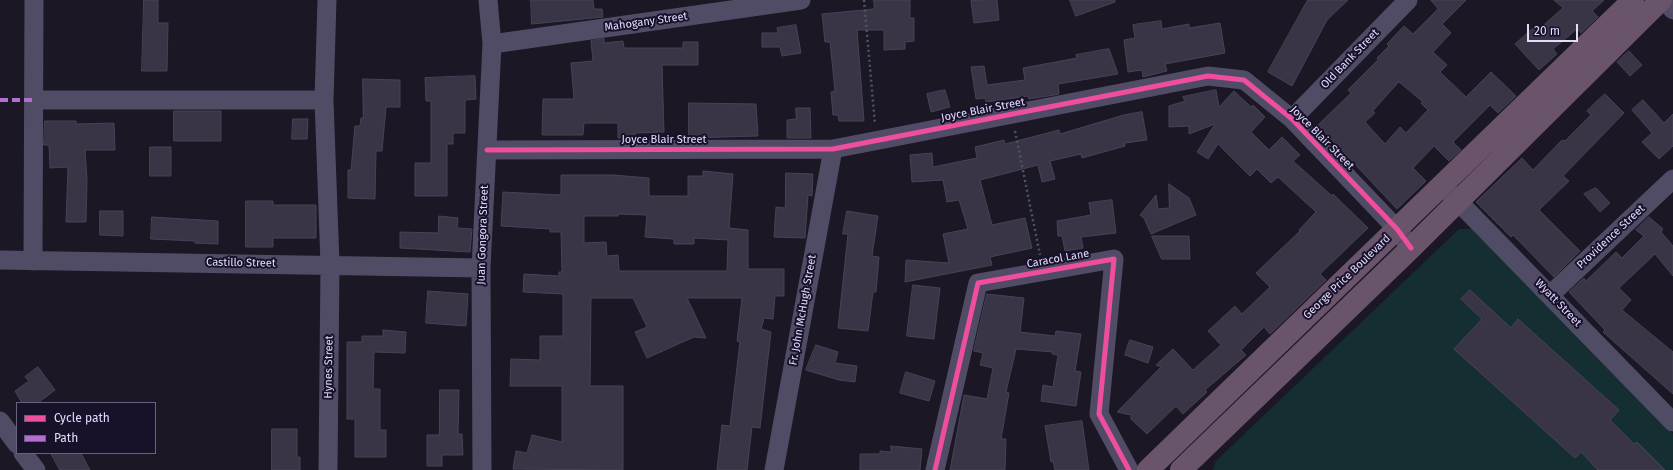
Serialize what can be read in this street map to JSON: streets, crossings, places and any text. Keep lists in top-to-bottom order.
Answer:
{
  "streets": {
    "highway": ["George Price Boulevard"],
    "street": [
      "Mahogany Street",
      "Old Bank Street",
      "Joyce Blair Street",
      "Juan Gongora Street",
      "Providence Street",
      "Caracol Lane",
      "Castillo Street",
      "Wyatt Street",
      "Fr. John McHugh Street",
      "Hynes Street"
    ]
  },
  "crossings": [
    ["Mahogany Street", "Juan Gongora Street"],
    ["Old Bank Street", "Joyce Blair Street"],
    ["Joyce Blair Street", "Juan Gongora Street"],
    ["Joyce Blair Street", "George Price Boulevard"],
    ["Joyce Blair Street", "Fr. John McHugh Street"],
    ["Juan Gongora Street", "Castillo Street"],
    ["Providence Street", "Wyatt Street"],
    ["Castillo Street", "Hynes Street"],
    ["George Price Boulevard", "Wyatt Street"]
  ],
  "legend": ["Cycle path", "Path"],
  "scale_bar": "20 m"
}
